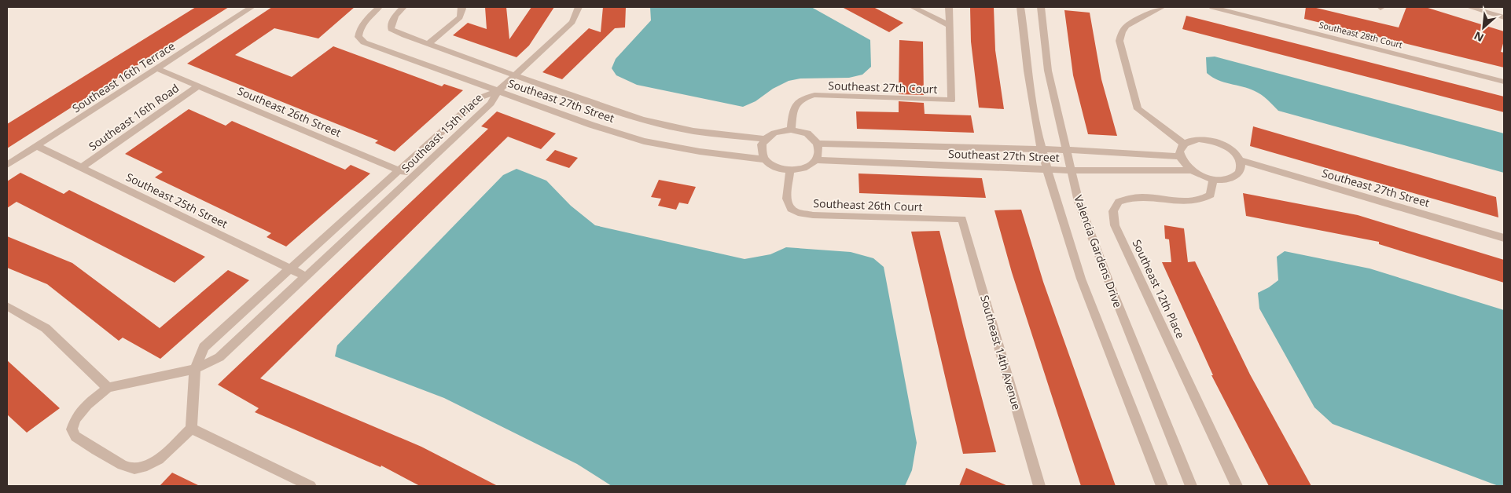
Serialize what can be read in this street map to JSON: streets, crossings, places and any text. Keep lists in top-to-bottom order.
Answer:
{
  "streets": {
    "street": [
      "Southeast 28th Court",
      "Southeast 16th Terrace",
      "Southeast 27th Court",
      "Southeast 27th Street",
      "Southeast 26th Street",
      "Southeast 16th Road",
      "Southeast 15th Place",
      "Southeast 25th Street",
      "Southeast 26th Court",
      "Valencia Gardens Drive",
      "Southeast 12th Place",
      "Southeast 14th Avenue"
    ]
  },
  "crossings": [
    ["Southeast 16th Terrace", "Southeast 26th Street"],
    ["Southeast 16th Terrace", "Southeast 25th Street"],
    ["Southeast 27th Court", "Southeast 27th Street"],
    ["Southeast 27th Court", "Southeast 26th Court"],
    ["Southeast 27th Street", "Southeast 15th Place"],
    ["Southeast 27th Street", "Southeast 26th Court"],
    ["Southeast 27th Street", "Valencia Gardens Drive"],
    ["Southeast 27th Street", "Southeast 12th Place"],
    ["Southeast 26th Street", "Southeast 16th Road"],
    ["Southeast 26th Street", "Southeast 15th Place"],
    ["Southeast 16th Road", "Southeast 25th Street"],
    ["Southeast 15th Place", "Southeast 25th Street"],
    ["Southeast 26th Court", "Southeast 14th Avenue"]
  ],
  "north": "bottom left"
}
